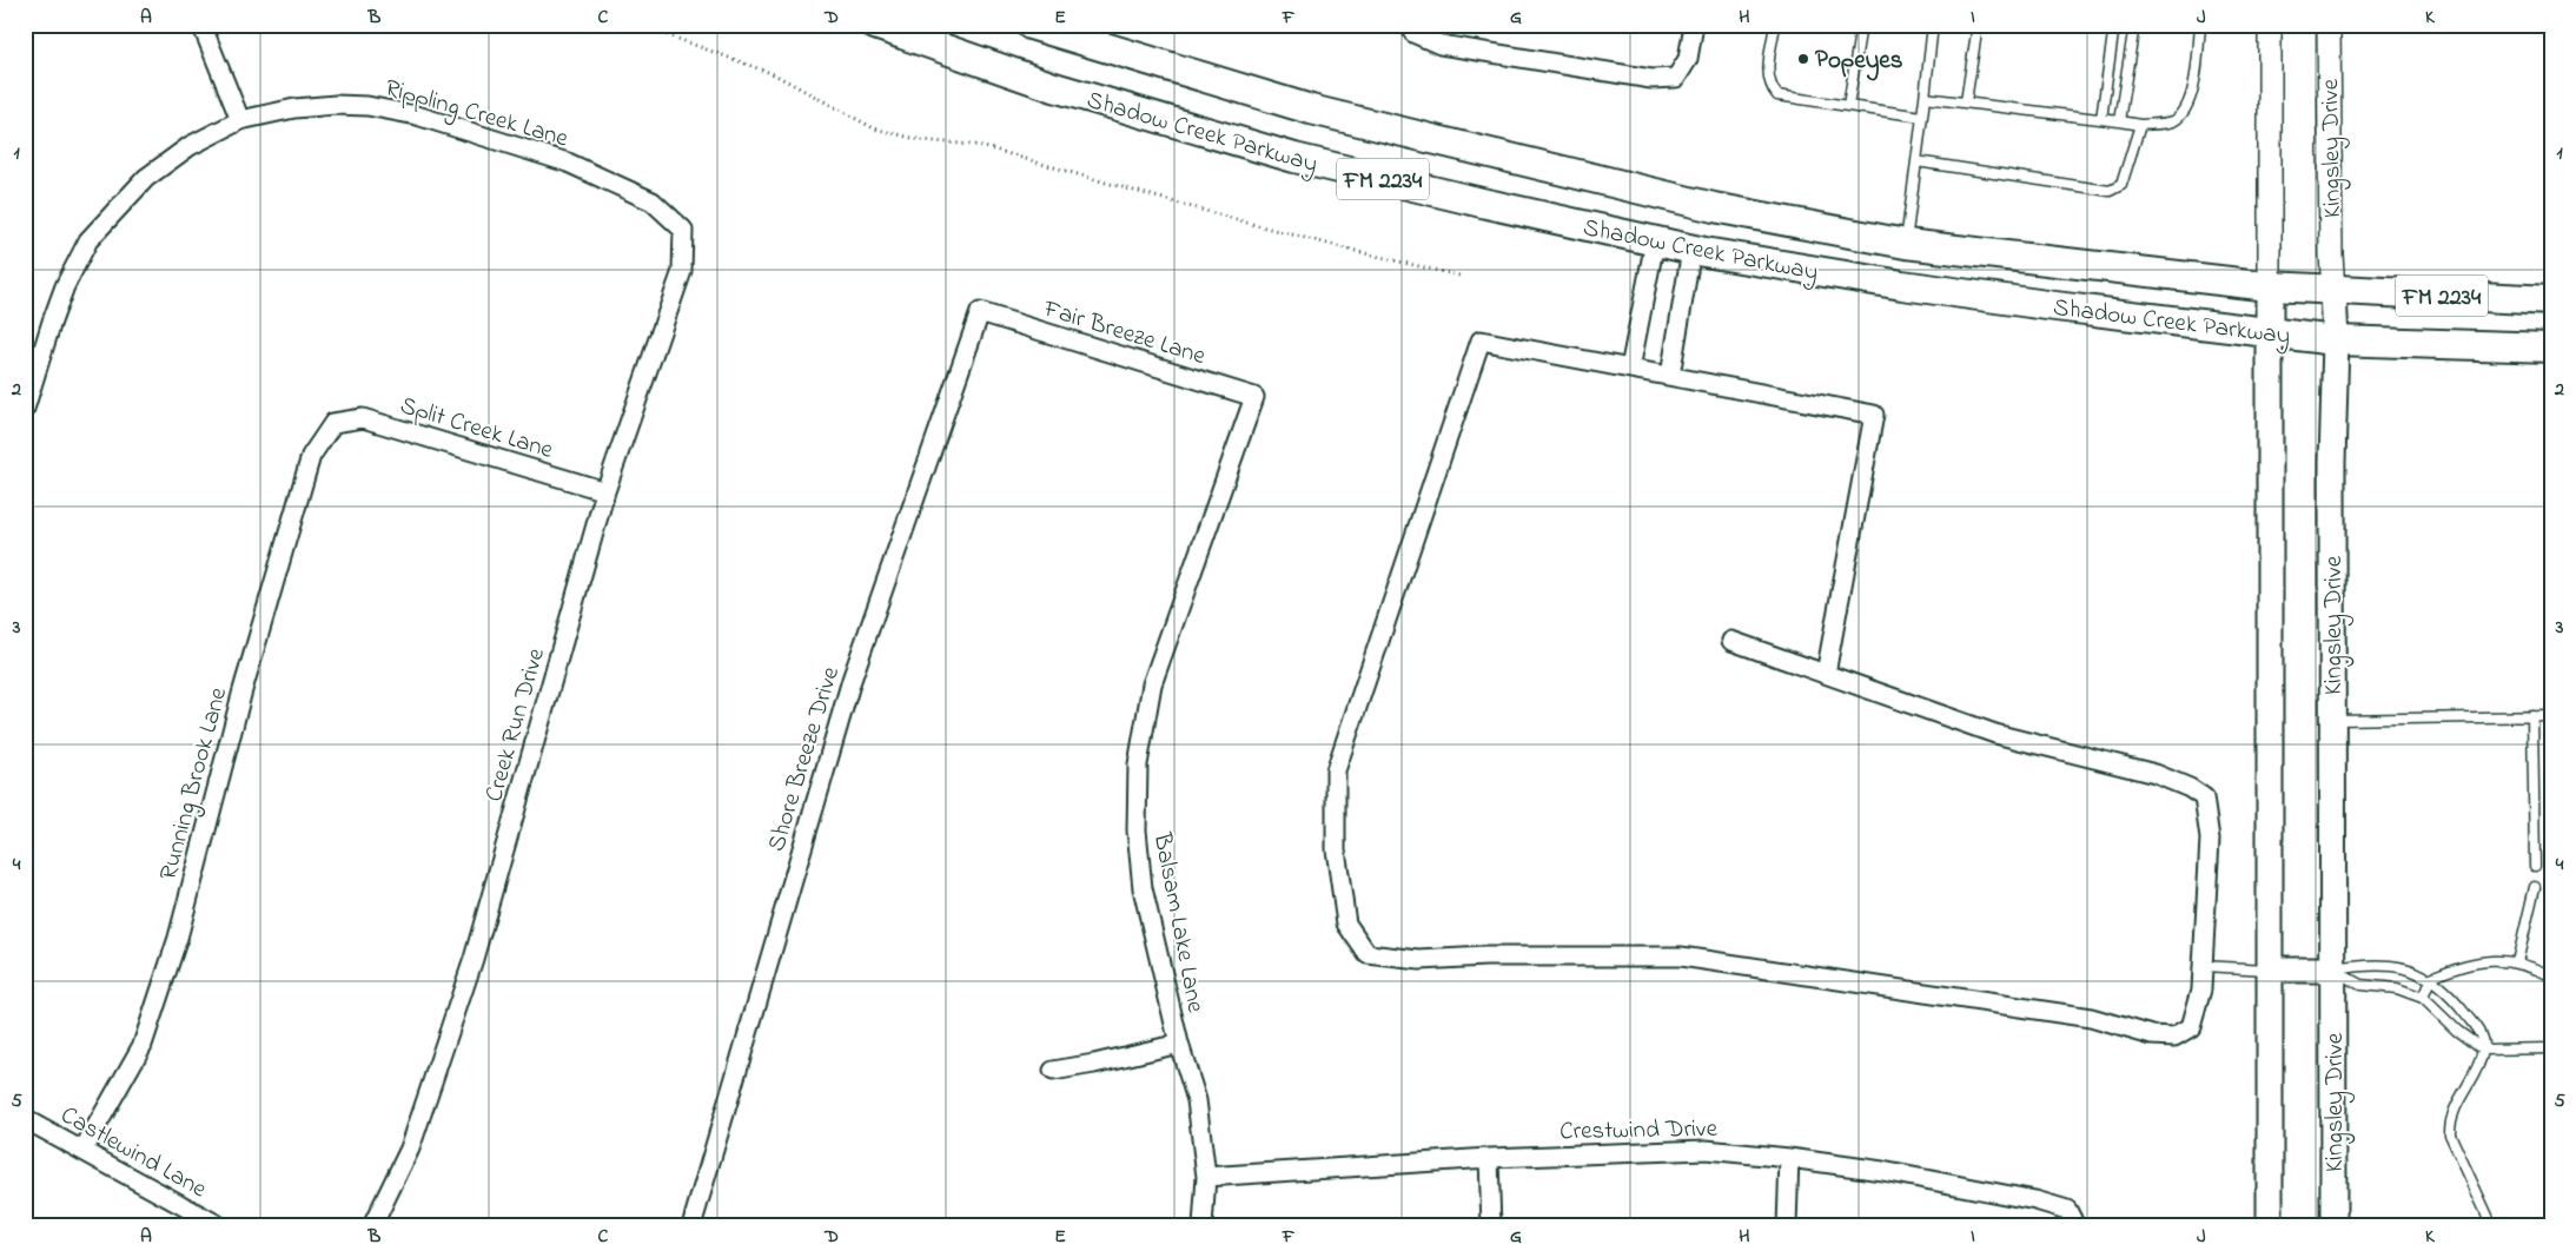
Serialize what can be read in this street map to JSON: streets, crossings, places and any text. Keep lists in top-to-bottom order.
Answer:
{
  "streets": {
    "main road": ["Shadow Creek Parkway", "Kingsley Drive", "FM 2234"],
    "street": [
      "Rippling Creek Lane",
      "Fair Breeze Lane",
      "Split Creek Lane",
      "Creek Run Drive",
      "Shore Breeze Drive",
      "Running Brook Lane",
      "Balsam Lake Lane",
      "Crestwind Drive",
      "Castlewind Lane"
    ]
  },
  "crossings": [
    ["Rippling Creek Lane", "Creek Run Drive"],
    ["Shadow Creek Parkway", "Kingsley Drive"],
    ["Fair Breeze Lane", "Shore Breeze Drive"],
    ["Fair Breeze Lane", "Balsam Lake Lane"],
    ["Split Creek Lane", "Creek Run Drive"],
    ["Split Creek Lane", "Running Brook Lane"],
    ["Running Brook Lane", "Castlewind Lane"],
    ["Balsam Lake Lane", "Crestwind Drive"]
  ],
  "places": ["Popeyes"],
  "grid": {
    "columns": [
      "A",
      "B",
      "C",
      "D",
      "E",
      "F",
      "G",
      "H",
      "I",
      "J",
      "K"
    ],
    "rows": [
      "1",
      "2",
      "3",
      "4",
      "5"
    ]
  }
}
